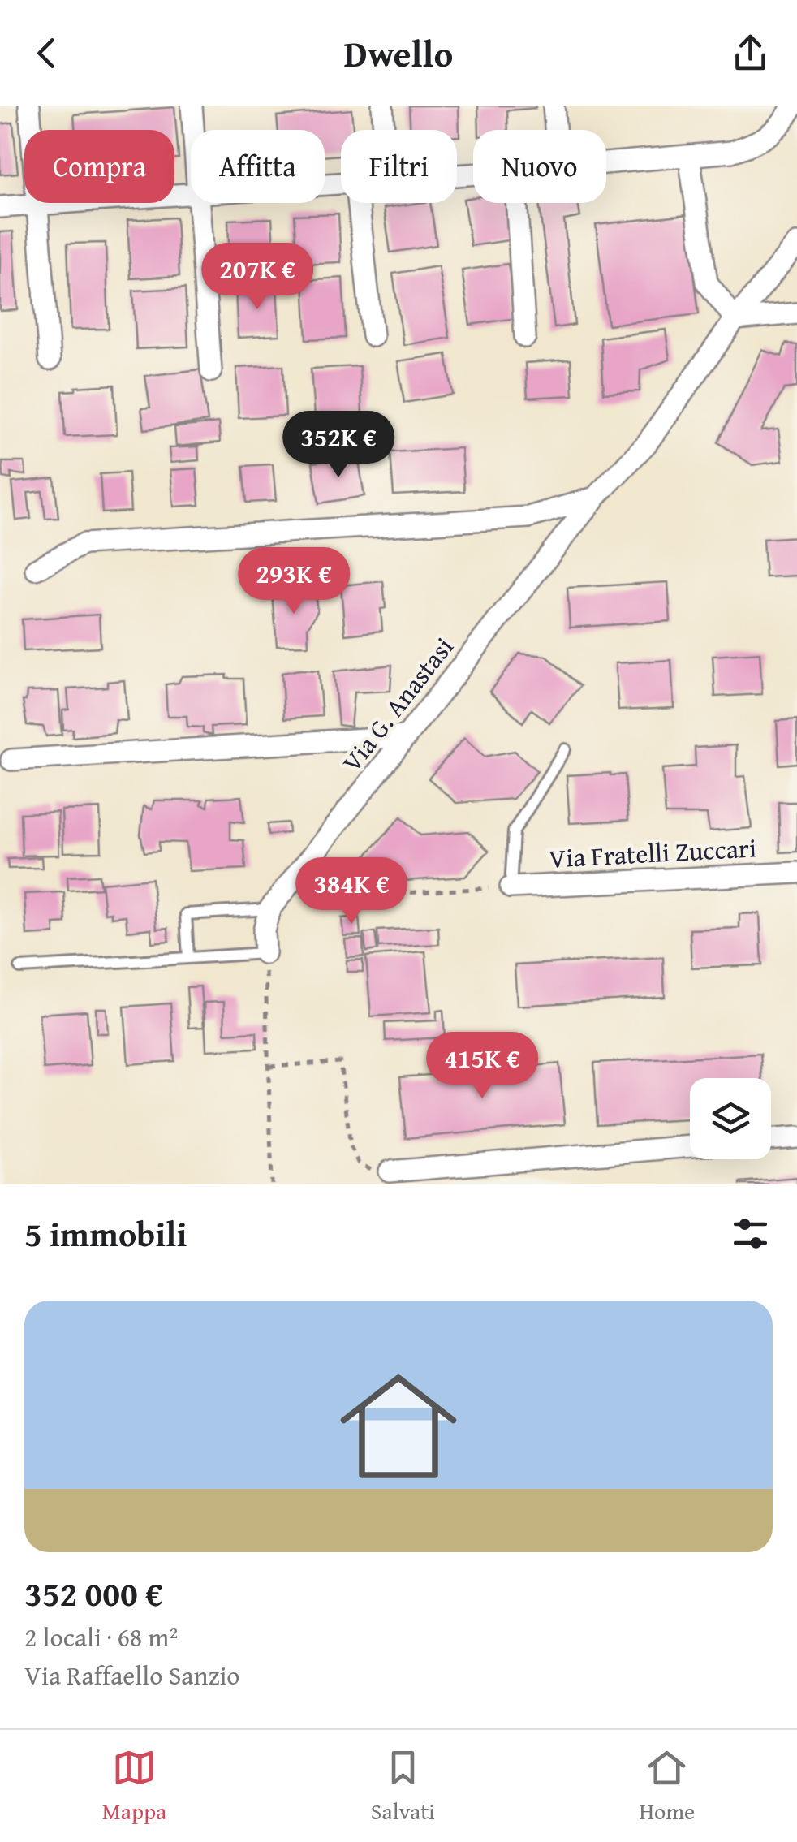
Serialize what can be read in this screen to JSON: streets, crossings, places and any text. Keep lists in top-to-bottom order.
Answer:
{
  "streets": {
    "street": ["Via G. Anastasi", "Via Fratelli Zuccari"]
  },
  "page": {
    "header": "Dwello",
    "chip": [
      "Compra",
      "Affitta",
      "Filtri",
      "Nuovo"
    ],
    "price": [
      "207K €",
      "352K €",
      "293K €",
      "384K €",
      "415K €"
    ],
    "heading": "5 immobili",
    "list": [
      {
        "name": "352 000 €",
        "note": "2 locali · 68 m² · Via Raffaello Sanzio"
      }
    ],
    "tabs": ["Mappa", "Salvati", "Home"]
  }
}
